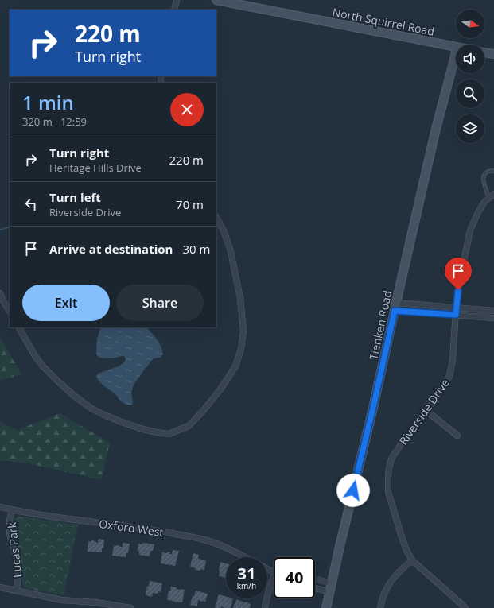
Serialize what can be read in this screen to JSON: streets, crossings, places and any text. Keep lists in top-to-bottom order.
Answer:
{
  "streets": {
    "street": [
      "North Squirrel Road",
      "Tienken Road",
      "Riverside Drive",
      "Oxford West",
      "Lucas Park"
    ]
  },
  "crossings": [
    ["Oxford West", "Lucas Park"]
  ],
  "north": "right",
  "page": {
    "turn": ["220 m", "Turn right"],
    "heading": ["1 min", "320 m · 12:59"],
    "list": [
      {
        "name": "Turn right",
        "note": "Heritage Hills Drive",
        "value": "220 m"
      },
      {
        "name": "Turn left",
        "note": "Riverside Drive",
        "value": "70 m"
      },
      {
        "name": "Arrive at destination",
        "value": "30 m"
      }
    ],
    "buttons": ["Exit", "Share"],
    "speed": "31 km/h",
    "limit": "40"
  }
}
